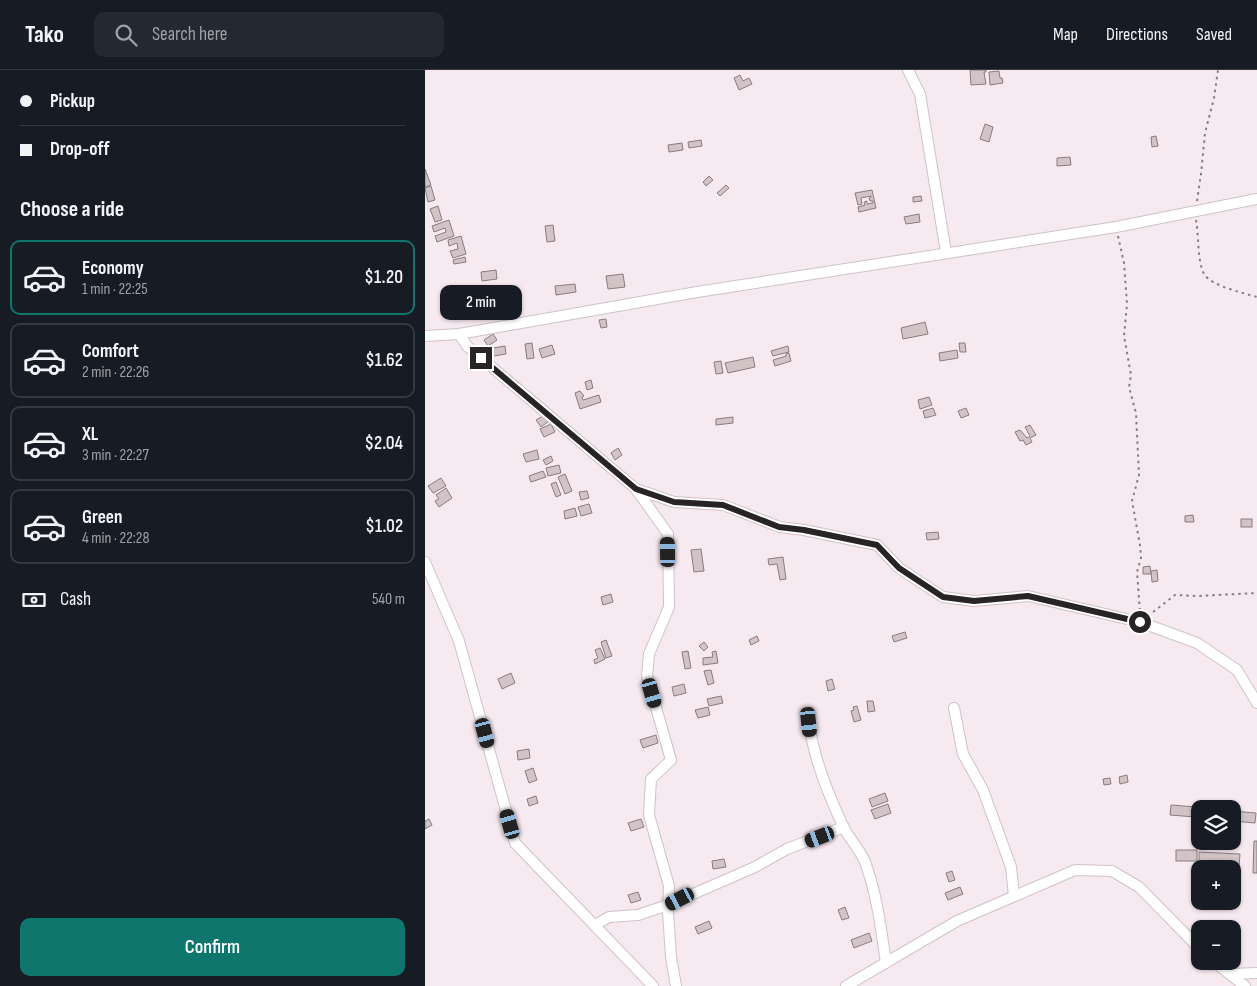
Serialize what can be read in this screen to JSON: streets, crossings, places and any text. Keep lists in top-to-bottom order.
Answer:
{
  "page": {
    "header": "Tako",
    "search": "Search here",
    "nav": ["Map", "Directions", "Saved"],
    "banner": ["Pickup", "Drop-off"],
    "heading": "Choose a ride",
    "list": [
      {
        "name": "Economy",
        "note": "1 min · 22:25",
        "value": "$1.20"
      },
      {
        "name": "Comfort",
        "note": "2 min · 22:26",
        "value": "$1.62"
      },
      {
        "name": "XL",
        "note": "3 min · 22:27",
        "value": "$2.04"
      },
      {
        "name": "Green",
        "note": "4 min · 22:28",
        "value": "$1.02"
      }
    ],
    "bubble": "2 min",
    "pay": ["Cash", "540 m"],
    "map_buttons": ["+", "−"],
    "buttons": "Confirm"
  }
}
